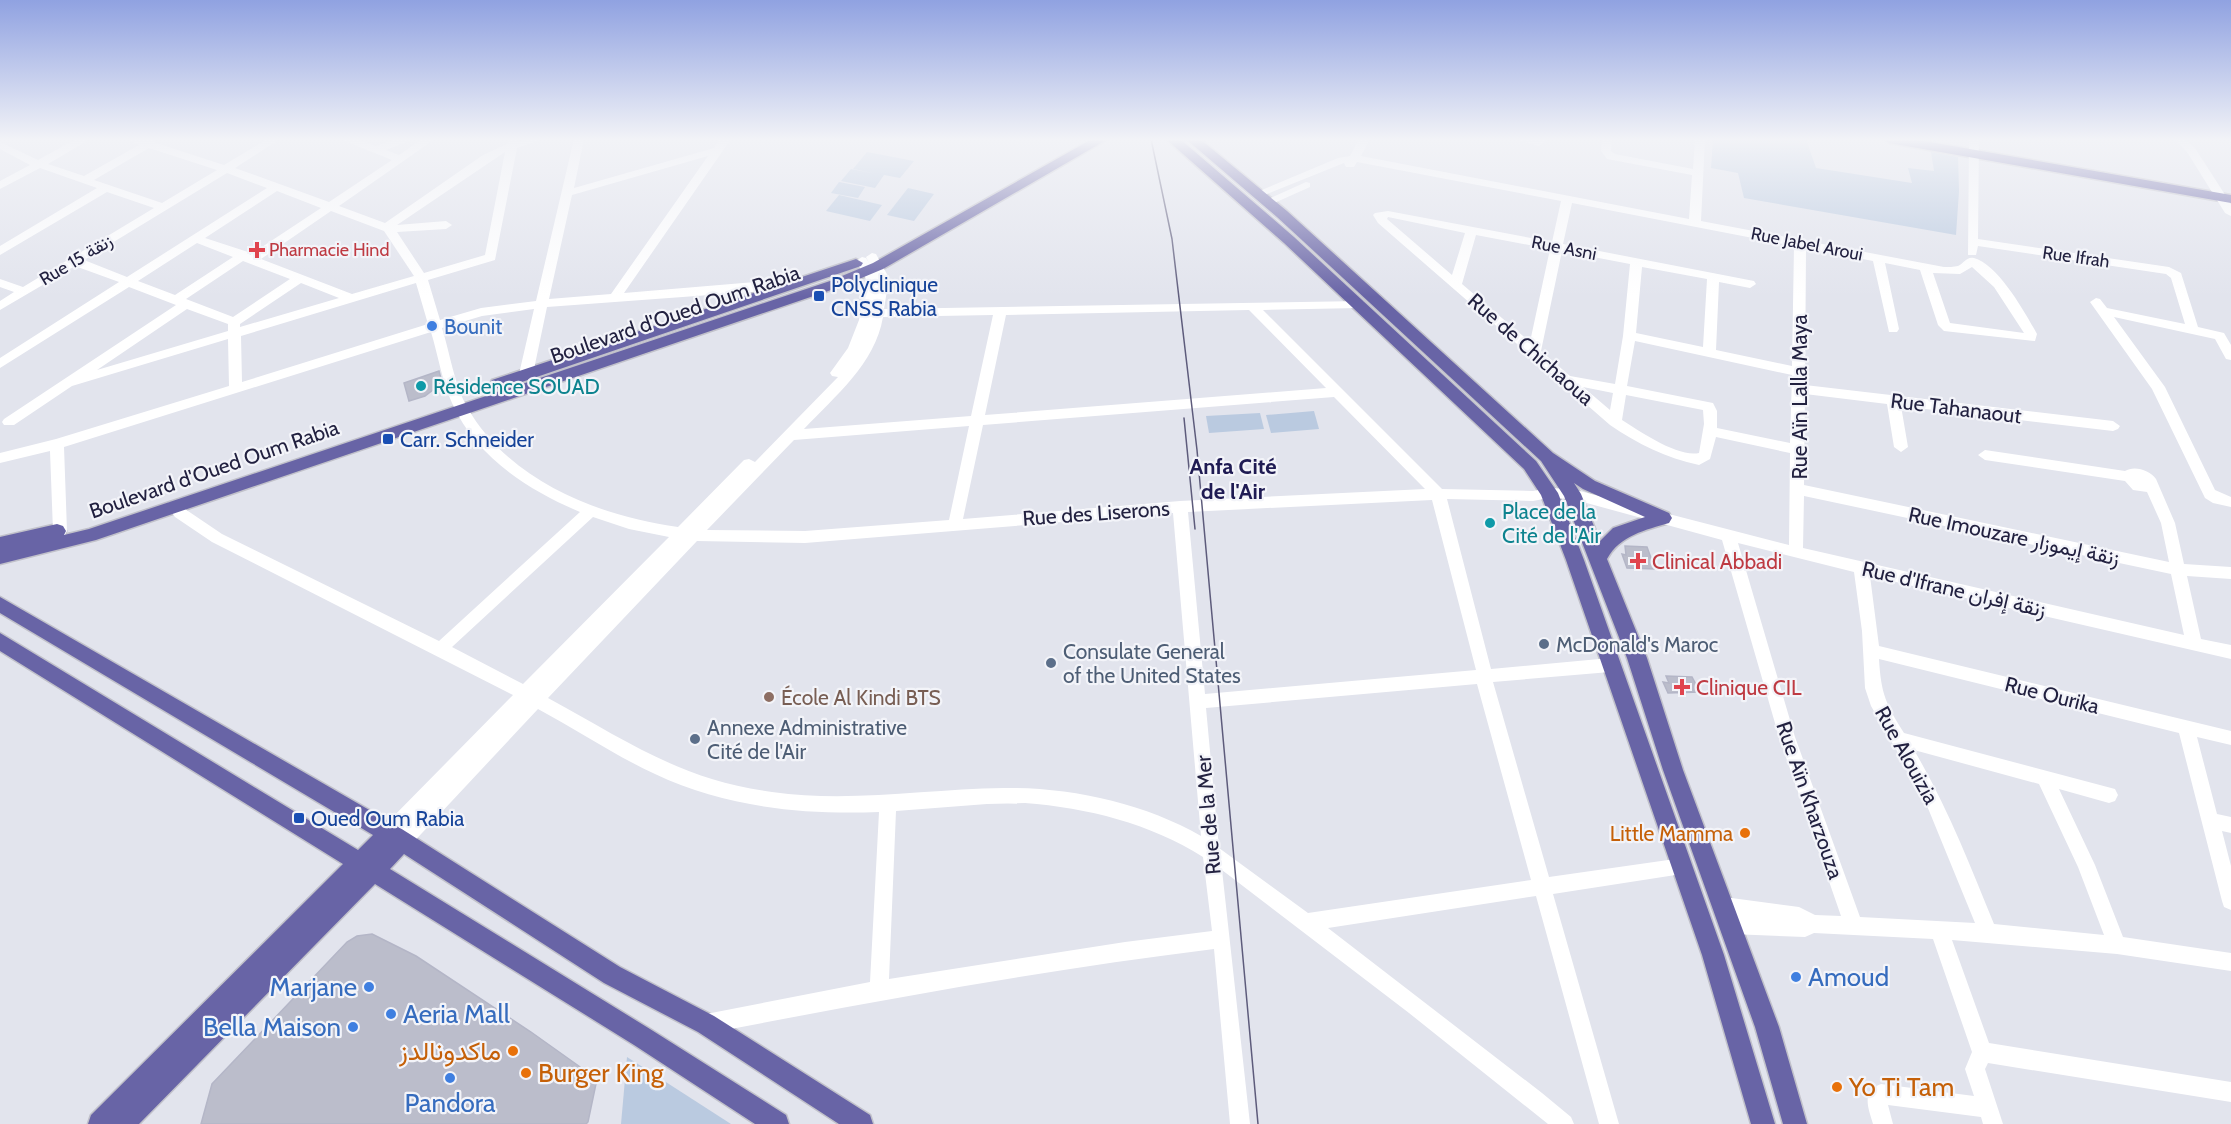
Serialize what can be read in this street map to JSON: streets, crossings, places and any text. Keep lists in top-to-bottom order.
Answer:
{
  "streets": {
    "main road": ["Boulevard d'Oued Oum Rabia"],
    "street": [
      "Rue Jabel Aroui",
      "Rue Asni",
      "Rue Ifrah",
      "Rue 15 زنقة",
      "Rue de Chichaoua",
      "Rue Aïn Lalla Maya",
      "Rue Tahanaout",
      "Rue des Liserons",
      "Rue Imouzare زنقة إيموزار",
      "Rue d'Ifrane زنقة إفران",
      "Rue Ourika",
      "Rue Alouizia",
      "Rue Aïn Kharzouza",
      "Rue de la Mer"
    ]
  },
  "crossings": [
    ["Rue Jabel Aroui", "Rue Aïn Lalla Maya"],
    ["Rue Asni", "Rue de Chichaoua"],
    ["Boulevard d'Oued Oum Rabia", "Rue des Liserons"],
    ["Rue Aïn Lalla Maya", "Rue Tahanaout"],
    ["Rue Aïn Lalla Maya", "Rue Imouzare زنقة إيموزار"],
    ["Rue Aïn Lalla Maya", "Rue d'Ifrane زنقة إفران"],
    ["Rue des Liserons", "Rue d'Ifrane زنقة إفران"],
    ["Rue des Liserons", "Rue de la Mer"],
    ["Rue d'Ifrane زنقة إفران", "Rue Alouizia"],
    ["Rue d'Ifrane زنقة إفران", "Rue Aïn Kharzouza"],
    ["Rue Ourika", "Rue Alouizia"]
  ],
  "districts": ["Anfa Cité de l'Air"],
  "places": {
    "health": ["Pharmacie Hind", "Clinical Abbadi", "Clinique CIL"],
    "transit": ["Polyclinique CNSS Rabia", "Carr. Schneider", "Oued Oum Rabia"],
    "other": [
      "Bounit",
      "Résidence SOUAD",
      "Place de la Cité de l'Air",
      "McDonald's Maroc",
      "Consulate General of the United States",
      "École Al Kindi BTS",
      "Annexe Administrative Cité de l'Air",
      "Little Mamma",
      "Amoud",
      "Marjane",
      "Aeria Mall",
      "Bella Maison",
      "ماكدونالدز",
      "Burger King",
      "Pandora",
      "Yo Ti Tam"
    ]
  }
}
